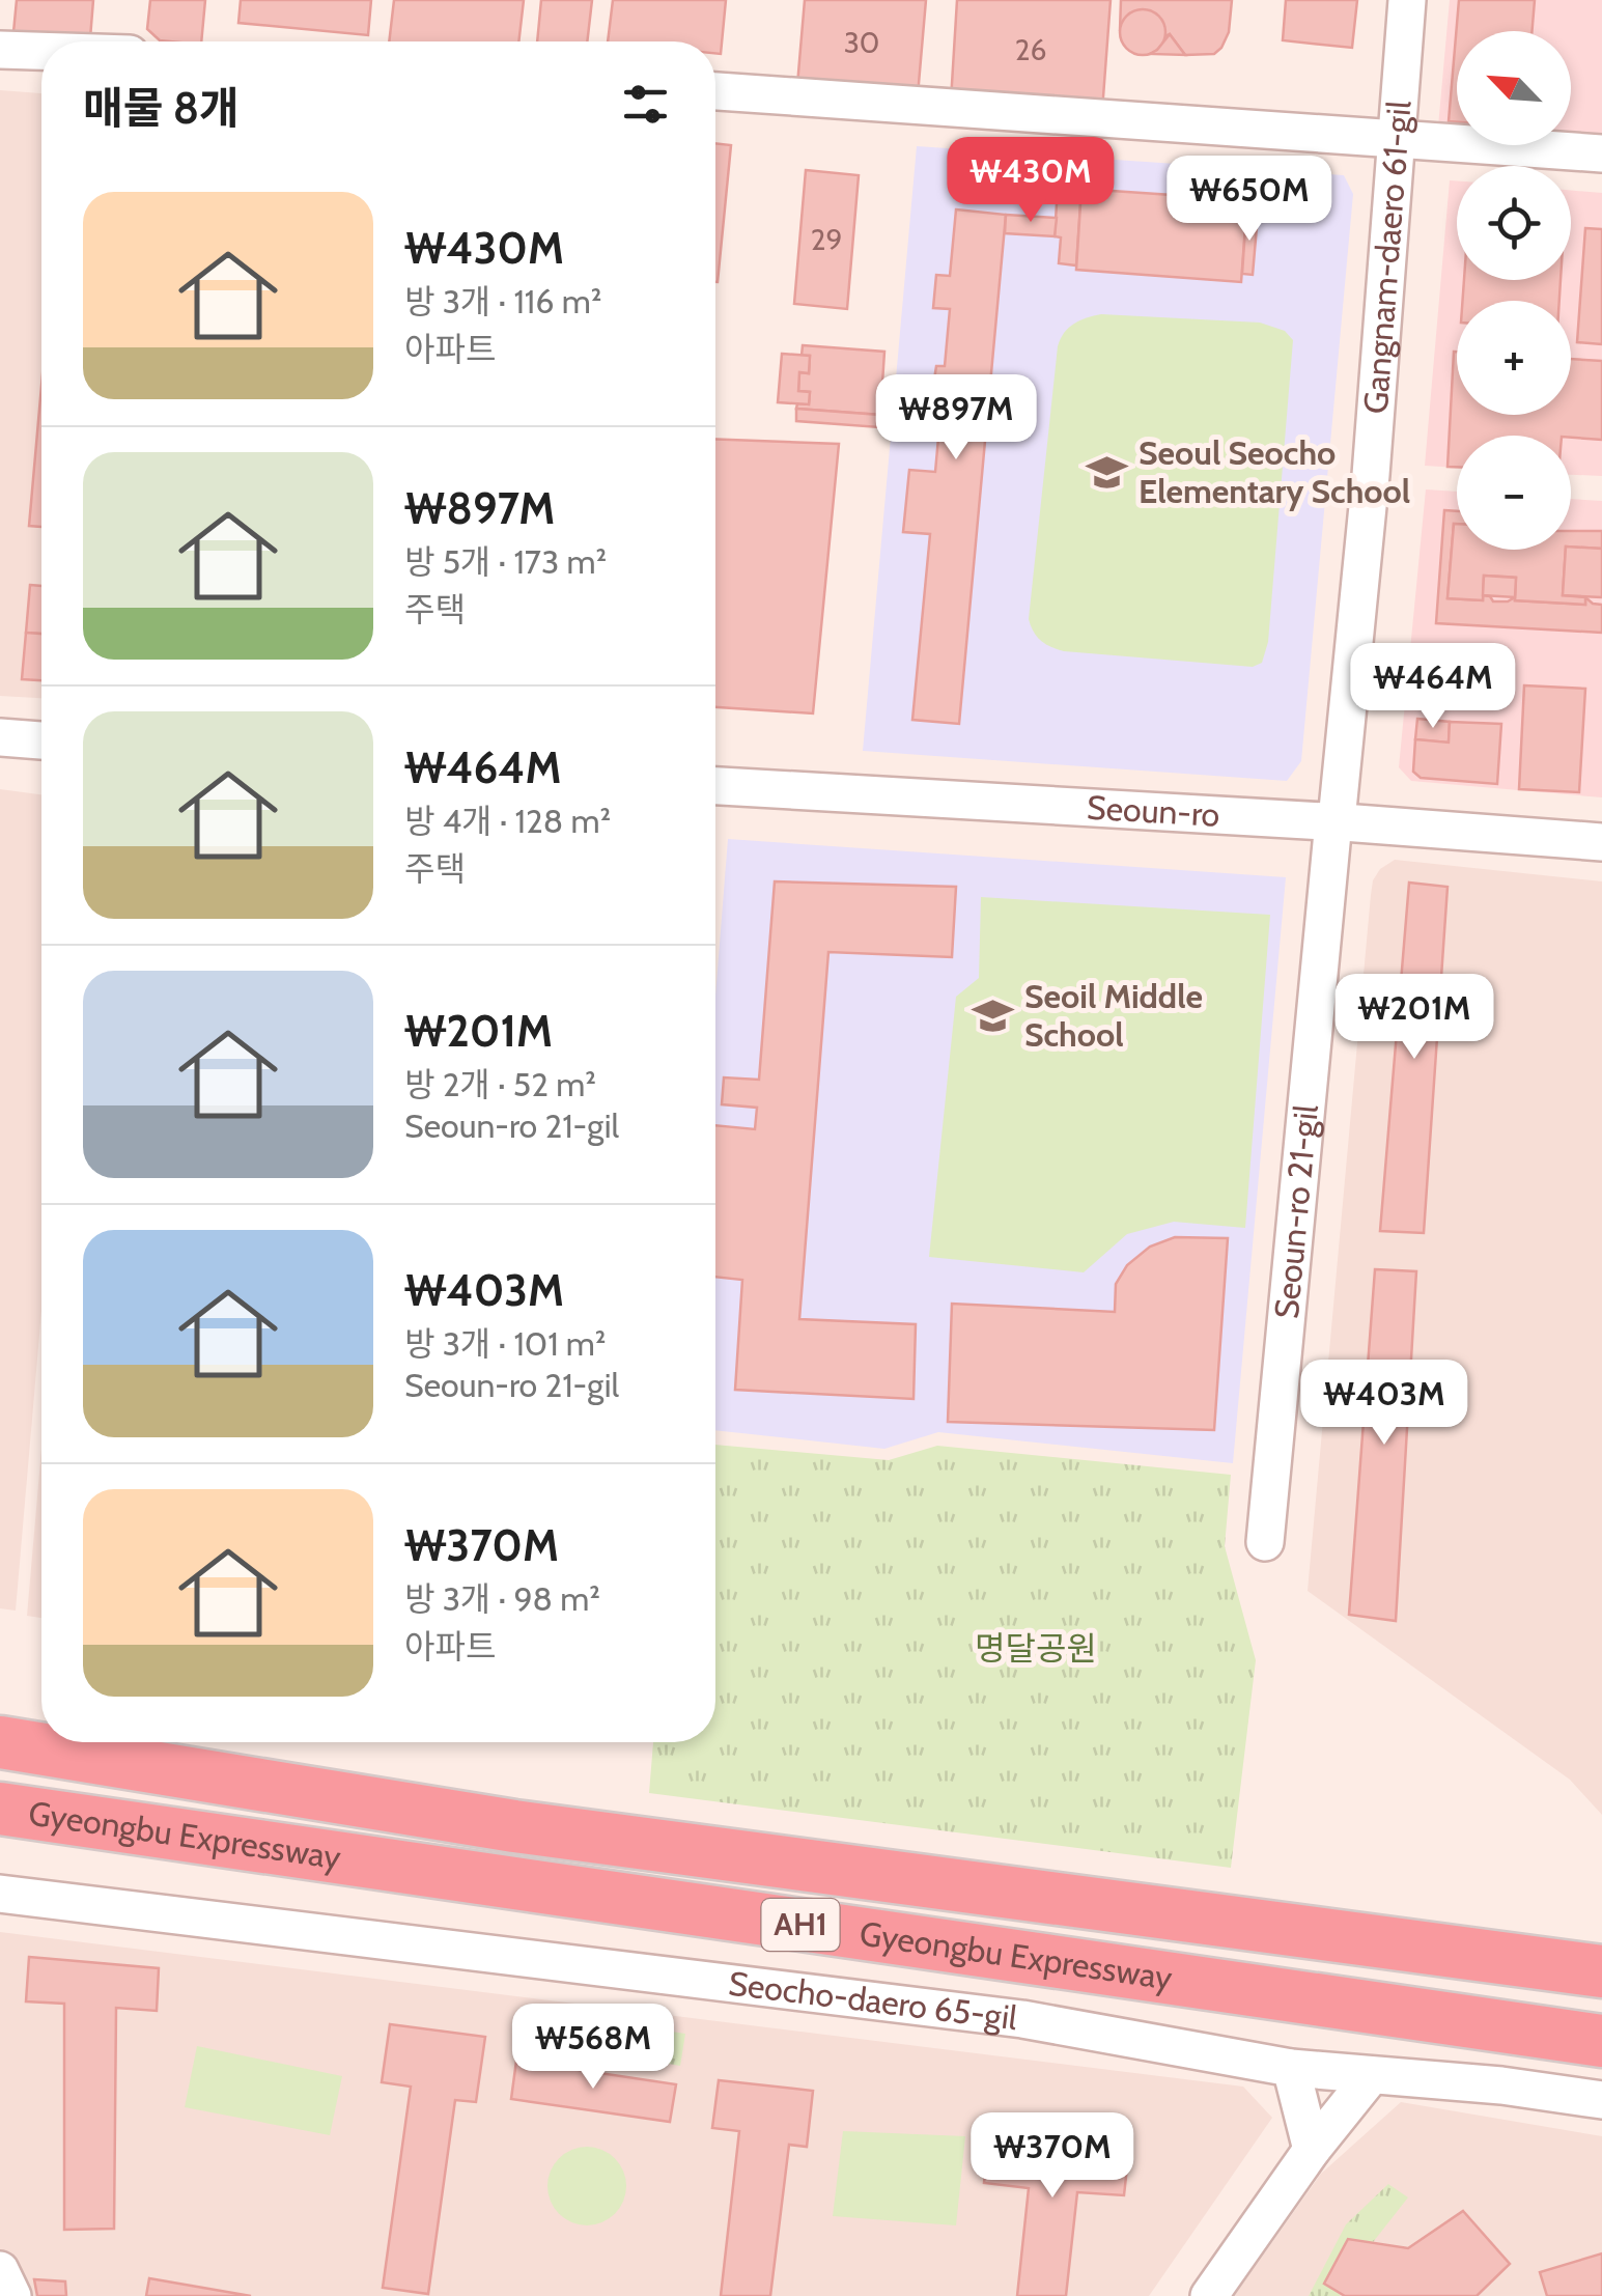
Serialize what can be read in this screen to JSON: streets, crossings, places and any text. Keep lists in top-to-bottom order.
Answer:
{
  "streets": {
    "highway": ["Gyeongbu Expressway", "AH1"],
    "street": [
      "Gangnam-daero 61-gil",
      "Seoun-ro",
      "Seoun-ro 21-gil",
      "Seocho-daero 65-gil"
    ]
  },
  "crossings": [
    ["Gangnam-daero 61-gil", "Seoun-ro"],
    ["Gangnam-daero 61-gil", "Seoun-ro 21-gil"],
    ["Seoun-ro", "Seoun-ro 21-gil"]
  ],
  "parks": ["명달공원"],
  "places": {
    "school or university": ["Seoul Seocho Elementary School", "Seoil Middle School"]
  },
  "house_numbers": ["30", "26", "29"],
  "north": "top left",
  "page": {
    "map_buttons": ["+", "−"],
    "heading": "매물 8개",
    "price": [
      "₩430M",
      "₩650M",
      "₩897M",
      "₩464M",
      "₩201M",
      "₩403M",
      "₩568M",
      "₩370M"
    ],
    "list": [
      {
        "name": "₩430M",
        "note": "방 3개 · 116 m² · 아파트"
      },
      {
        "name": "₩897M",
        "note": "방 5개 · 173 m² · 주택"
      },
      {
        "name": "₩464M",
        "note": "방 4개 · 128 m² · 주택"
      },
      {
        "name": "₩201M",
        "note": "방 2개 · 52 m² · Seoun-ro 21-gil"
      },
      {
        "name": "₩403M",
        "note": "방 3개 · 101 m² · Seoun-ro 21-gil"
      },
      {
        "name": "₩370M",
        "note": "방 3개 · 98 m² · 아파트"
      }
    ]
  }
}
